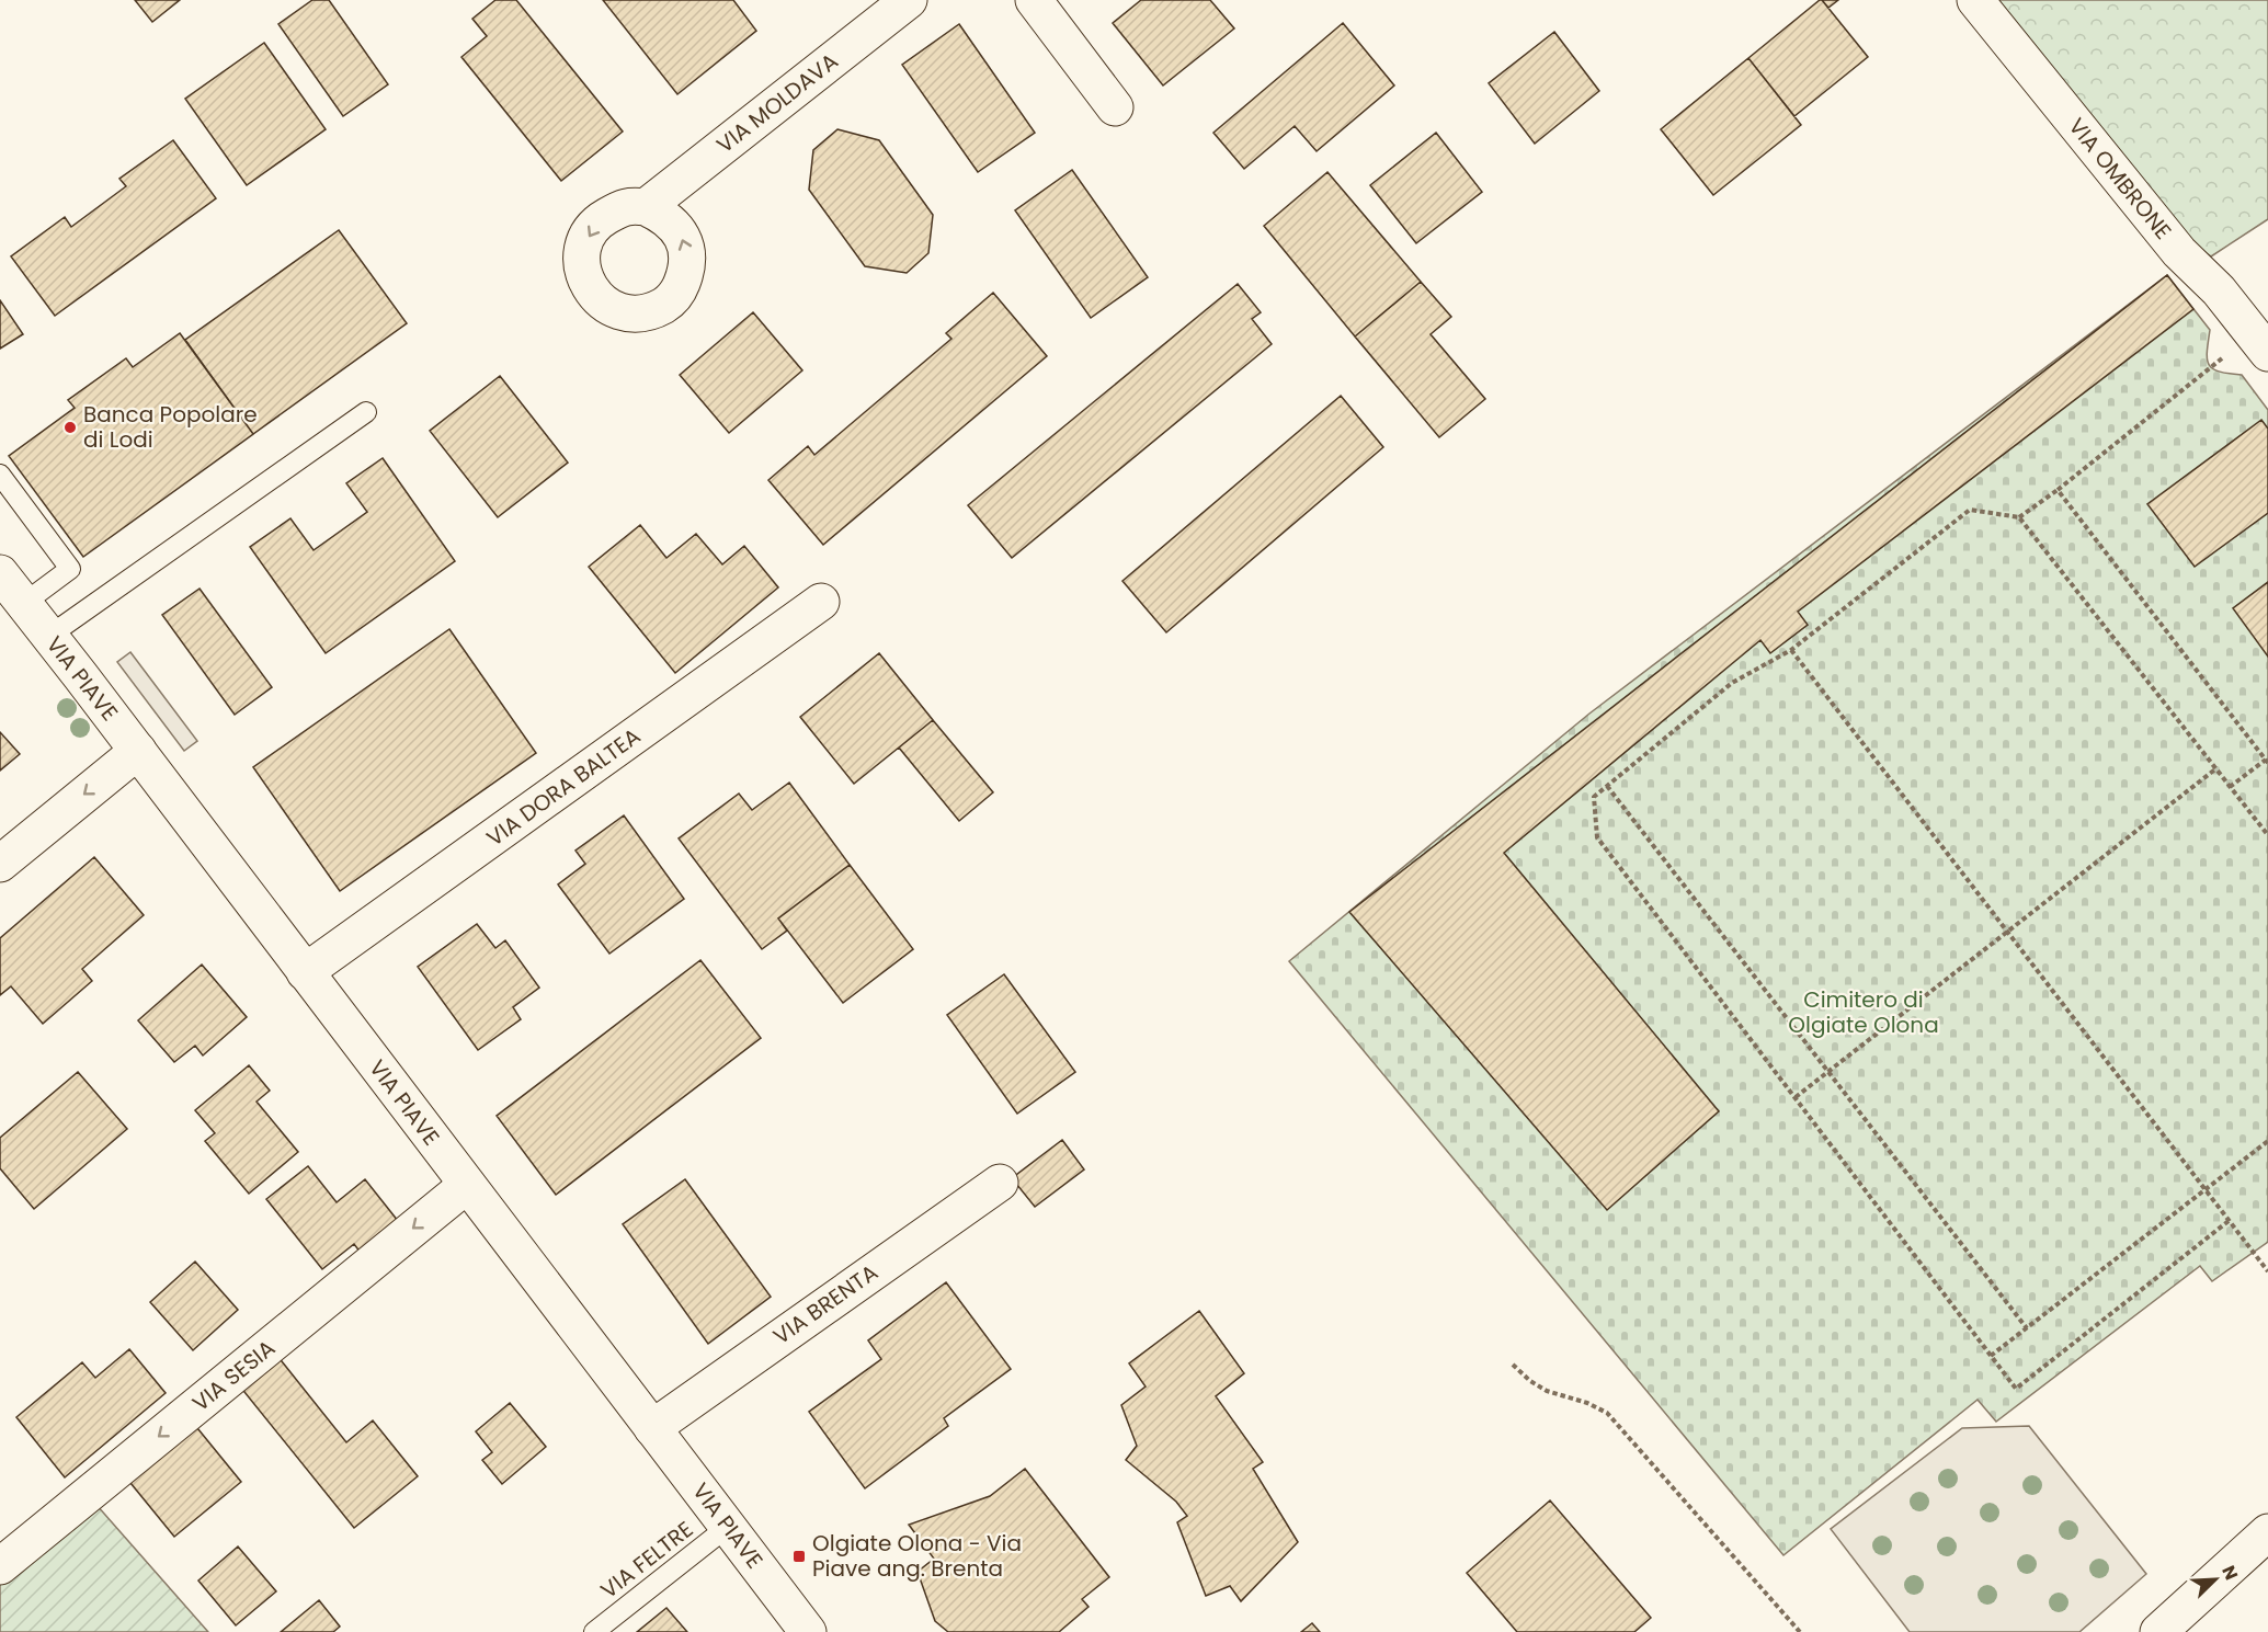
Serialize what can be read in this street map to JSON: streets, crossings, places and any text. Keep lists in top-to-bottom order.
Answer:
{
  "streets": {
    "street": [
      "VIA MOLDAVA",
      "VIA OMBRONE",
      "VIA PIAVE",
      "VIA DORA BALTEA",
      "VIA BRENTA",
      "VIA SESIA"
    ],
    "lane": ["VIA FELTRE"]
  },
  "crossings": [
    ["VIA PIAVE", "VIA DORA BALTEA"],
    ["VIA PIAVE", "VIA BRENTA"],
    ["VIA PIAVE", "VIA SESIA"],
    ["VIA PIAVE", "VIA FELTRE"]
  ],
  "one_way": ["VIA SESIA"],
  "parks": ["Cimitero di Olgiate Olona"],
  "places": {
    "other": ["Banca Popolare di Lodi"],
    "transit": ["Olgiate Olona - Via Piave ang. Brenta"]
  },
  "north": "top right"
}
